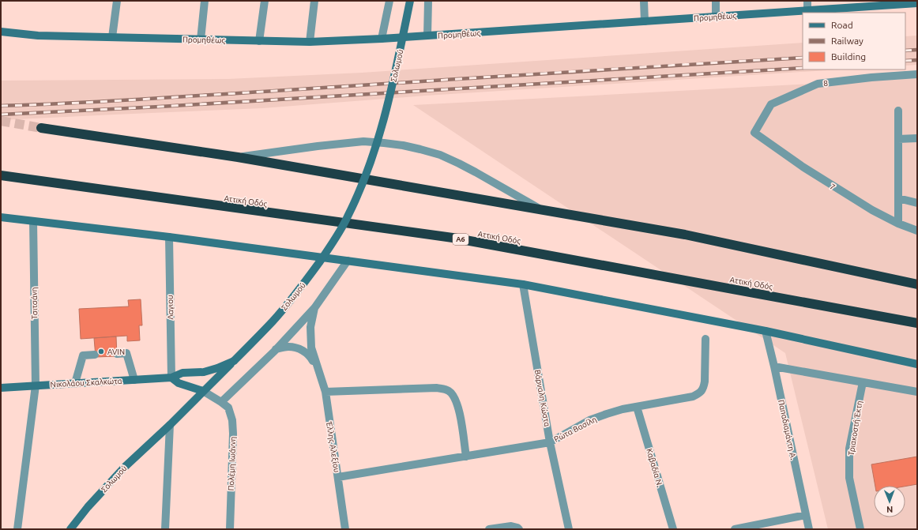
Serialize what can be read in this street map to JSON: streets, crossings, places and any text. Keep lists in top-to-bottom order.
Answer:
{
  "streets": {
    "highway": ["Αττική Οδός", "Α6"],
    "street": [
      "Προμηθέως",
      "Σολωμού",
      "8",
      "7",
      "Τσιτσάνη",
      "Λαγιου",
      "Νικολάου Σκαλκώτα",
      "Βάρναλη Κώστα",
      "Τριακοστή Έκτη",
      "Ρώτα Βασίλη",
      "Παπαδιαμάντη Α.",
      "Έλλης Αλεξίου",
      "Πολέμη Ιωάννη",
      "Καβαδία Ν."
    ]
  },
  "crossings": [
    ["Σολωμού", "Νικολάου Σκαλκώτα"],
    ["8", "7"],
    ["Τσιτσάνη", "Νικολάου Σκαλκώτα"],
    ["Λαγιου", "Νικολάου Σκαλκώτα"],
    ["Βάρναλη Κώστα", "Ρώτα Βασίλη"],
    ["Ρώτα Βασίλη", "Έλλης Αλεξίου"],
    ["Ρώτα Βασίλη", "Καβαδία Ν."]
  ],
  "places": ["AVIN"],
  "legend": ["Road", "Railway", "Building"],
  "north": "bottom"
}
